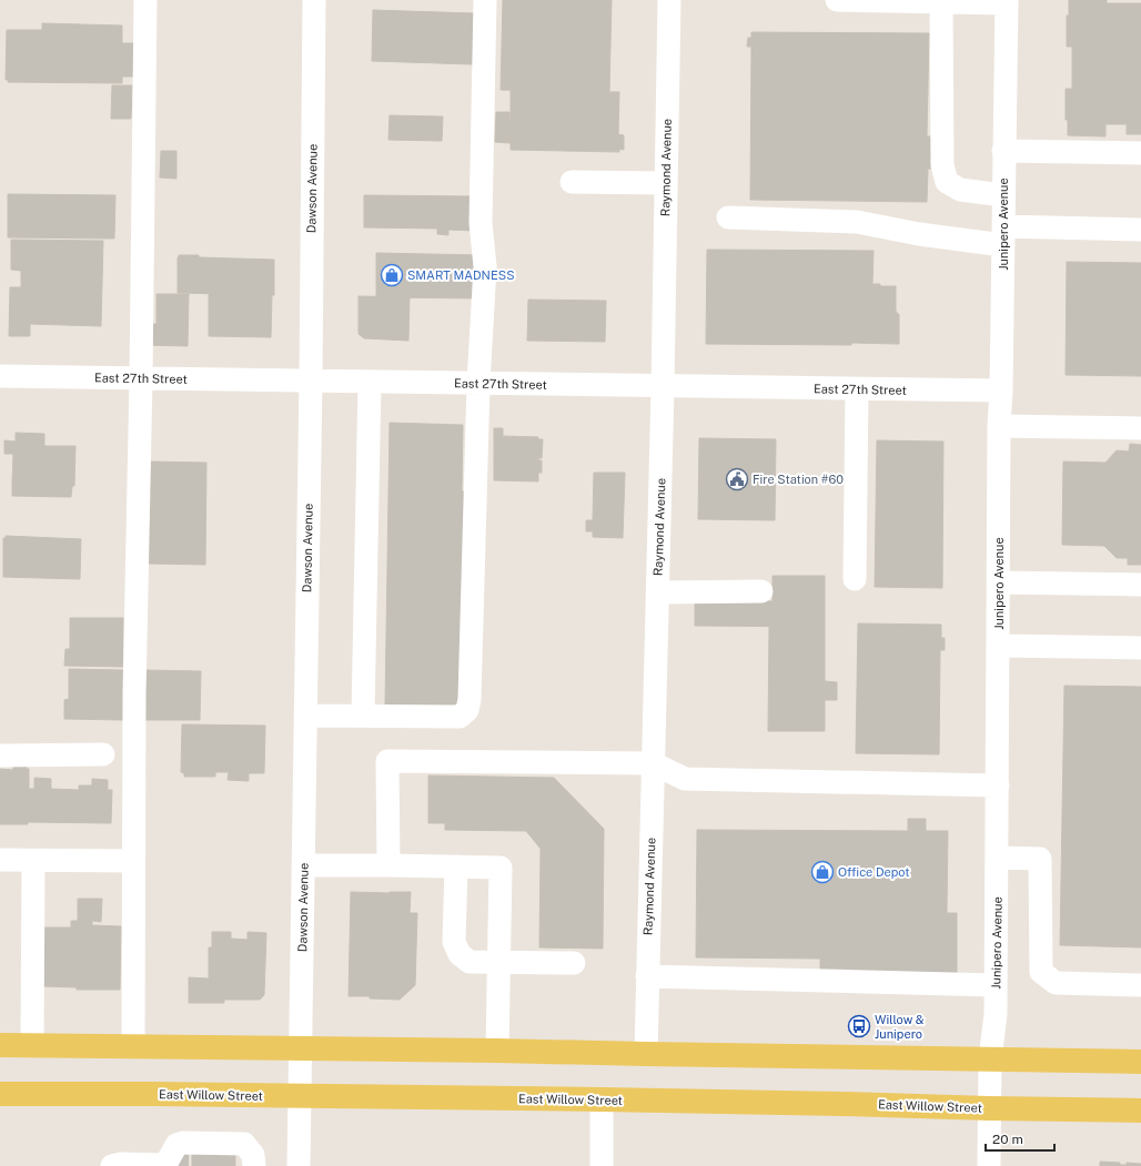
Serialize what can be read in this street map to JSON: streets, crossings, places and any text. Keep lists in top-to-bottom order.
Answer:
{
  "streets": {
    "main road": ["East Willow Street"],
    "street": [
      "Raymond Avenue",
      "Dawson Avenue",
      "Junipero Avenue",
      "East 27th Street"
    ]
  },
  "crossings": [
    ["Raymond Avenue", "East 27th Street"],
    ["Dawson Avenue", "East 27th Street"],
    ["Dawson Avenue", "East Willow Street"],
    ["Junipero Avenue", "East 27th Street"],
    ["Junipero Avenue", "East Willow Street"]
  ],
  "places": {
    "shop": ["SMART MADNESS", "Office Depot"],
    "public building": ["Fire Station #60"],
    "bus stop": ["Willow & Junipero"]
  },
  "scale_bar": "20 m"
}
